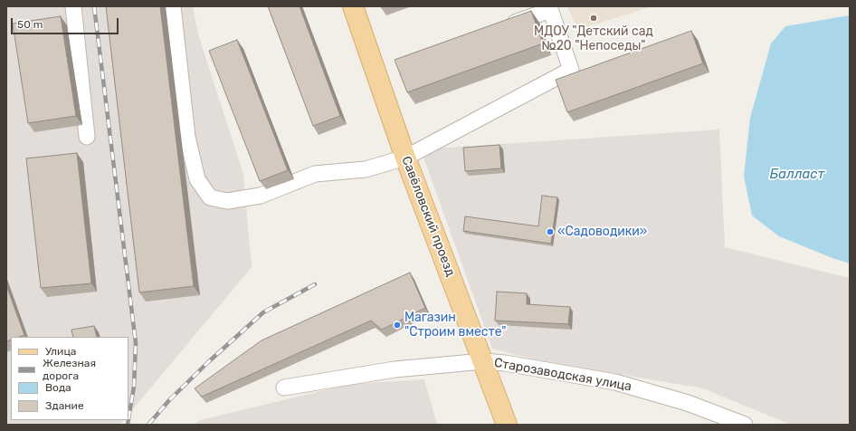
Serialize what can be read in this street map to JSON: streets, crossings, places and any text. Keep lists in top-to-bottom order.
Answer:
{
  "streets": {
    "main road": ["Савёловский проезд"],
    "street": ["Старозаводская улица"]
  },
  "crossings": [
    ["Савёловский проезд", "Старозаводская улица"]
  ],
  "water": ["Балласт"],
  "places": ["МДОУ \"Детский сад №20 \"Непоседы\"", "«Садоводики»", "Магазин \"Строим вместе\""],
  "legend": [
    "Улица",
    "Железная дорога",
    "Вода",
    "Здание"
  ],
  "scale_bar": "50 m"
}
